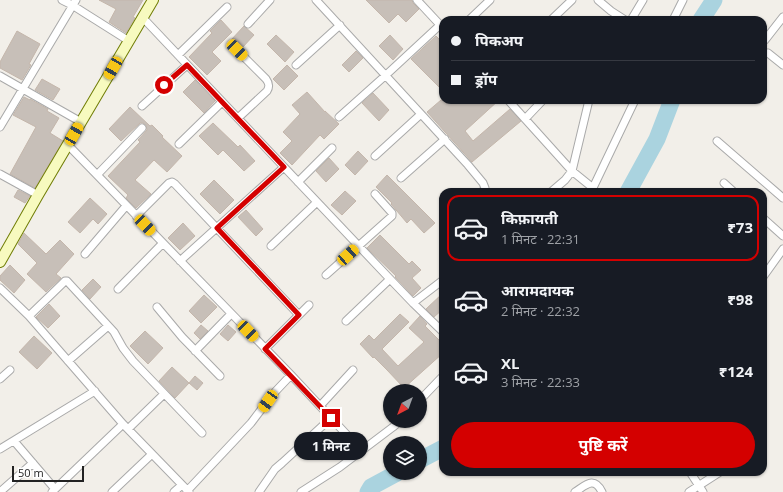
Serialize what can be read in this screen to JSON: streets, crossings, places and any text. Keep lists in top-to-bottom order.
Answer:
{
  "scale_bar": "50 m",
  "north": "bottom left",
  "page": {
    "banner": ["पिकअप", "ड्रॉप"],
    "list": [
      {
        "name": "किफ़ायती",
        "note": "1 मिनट · 22:31",
        "value": "₹73"
      },
      {
        "name": "आरामदायक",
        "note": "2 मिनट · 22:32",
        "value": "₹98"
      },
      {
        "name": "XL",
        "note": "3 मिनट · 22:33",
        "value": "₹124"
      }
    ],
    "buttons": "पुष्टि करें",
    "bubble": "1 मिनट",
    "scale": "50 m"
  }
}
